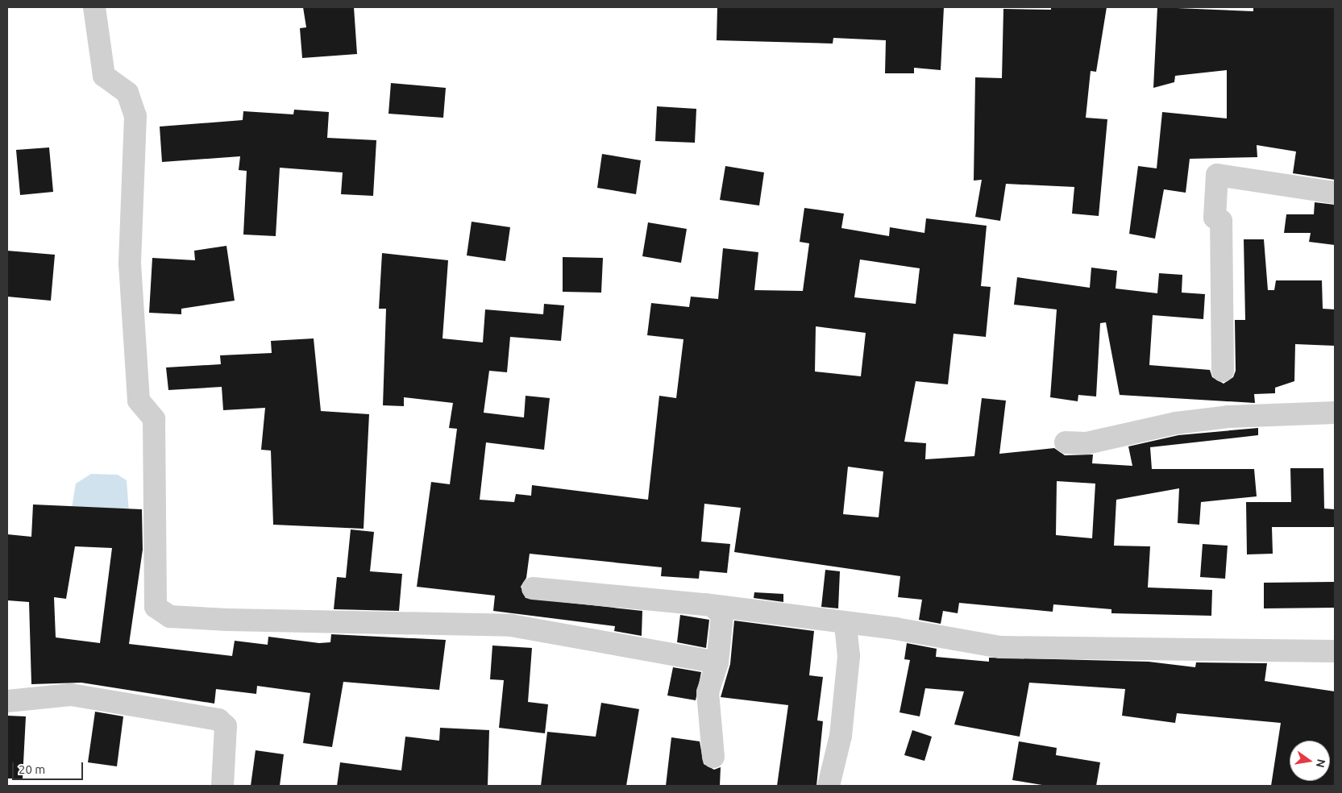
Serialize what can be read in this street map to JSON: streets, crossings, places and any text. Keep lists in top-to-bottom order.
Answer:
{
  "scale_bar": "20 m",
  "north": "right"
}
